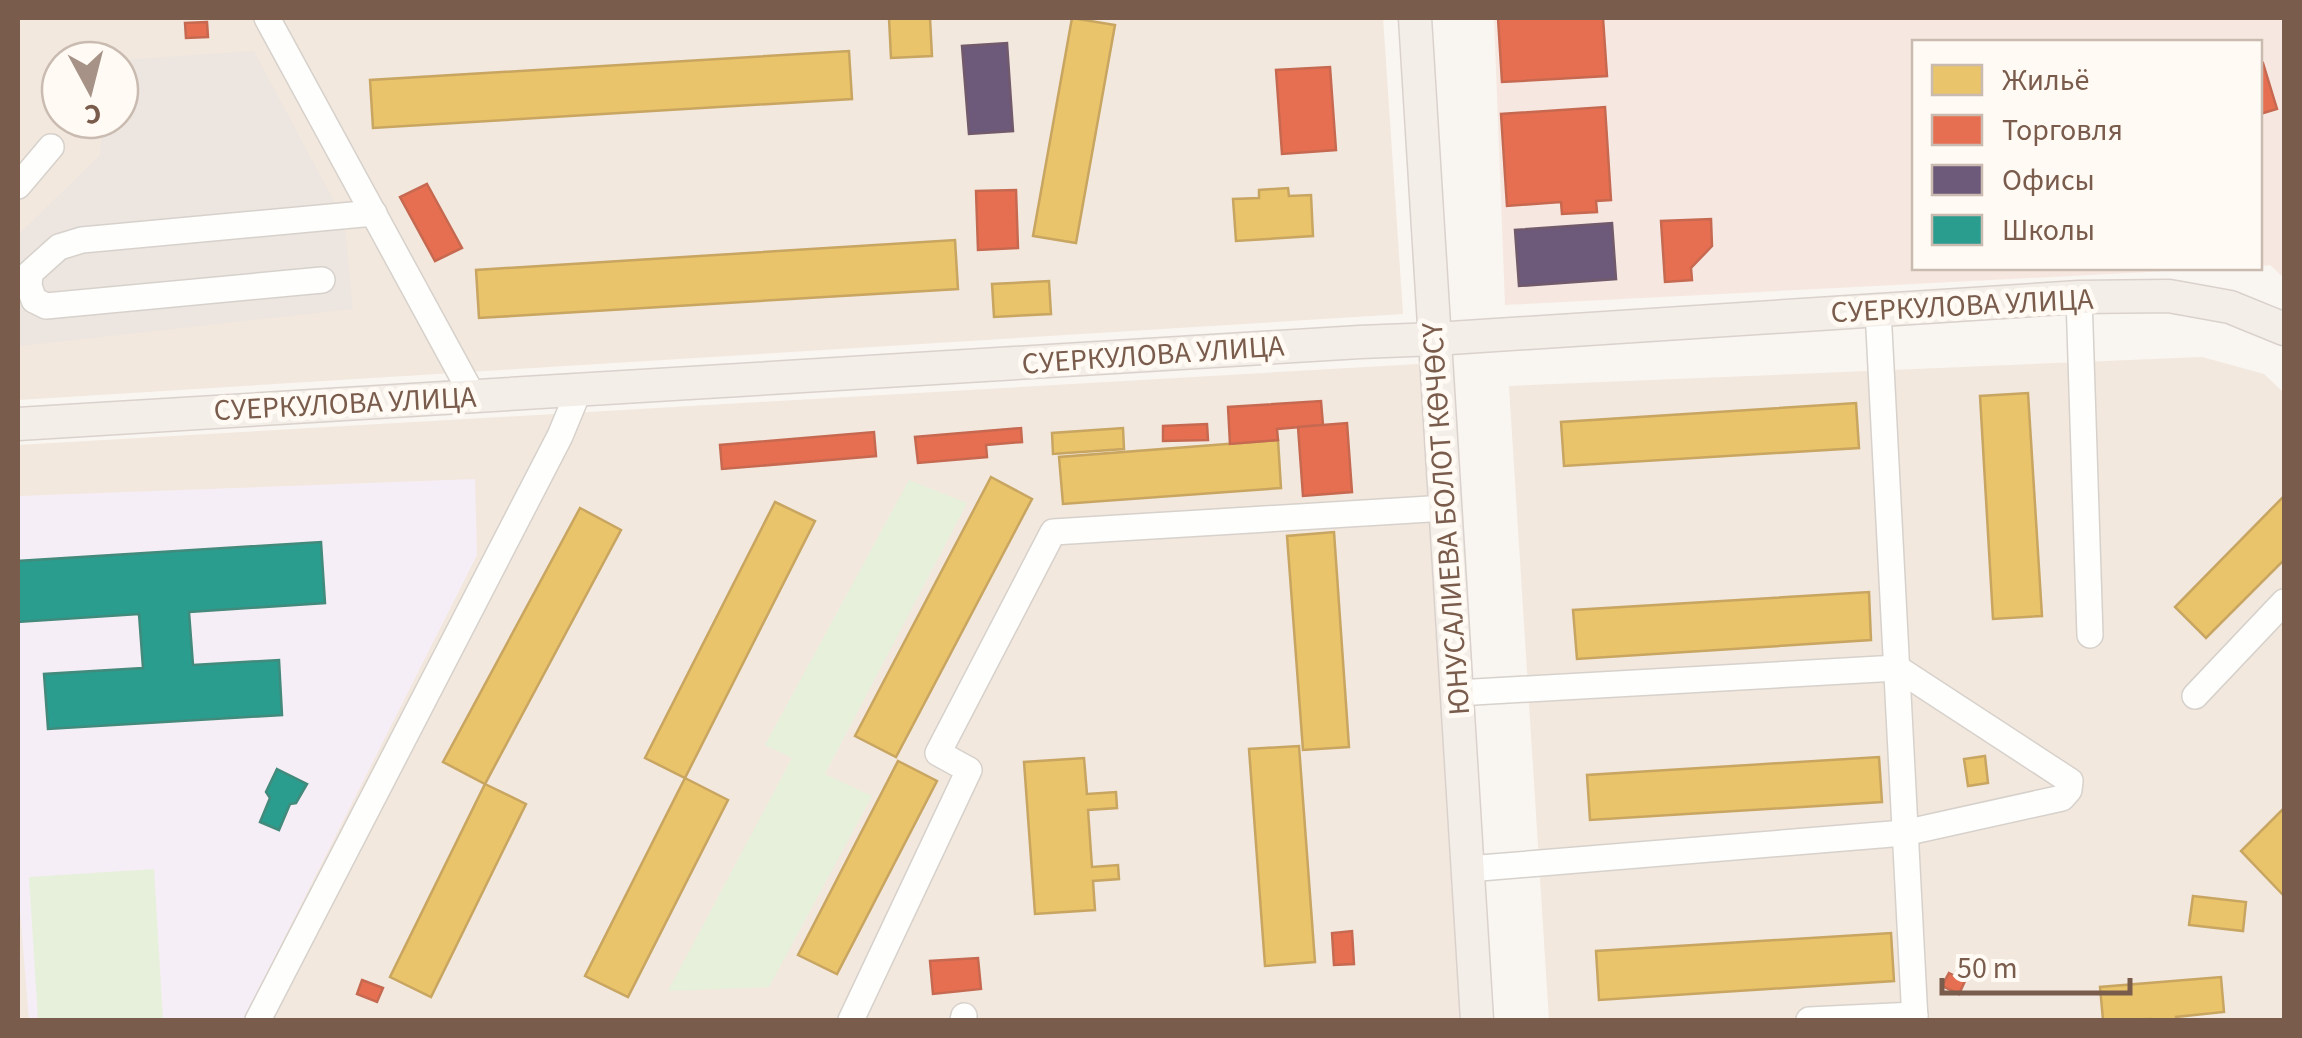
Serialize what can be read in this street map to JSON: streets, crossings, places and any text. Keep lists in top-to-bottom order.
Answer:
{
  "streets": {
    "main road": ["СУЕРКУЛОВА УЛИЦА", "ЮНУСАЛИЕВА БОЛОТ КӨЧӨСҮ"]
  },
  "crossings": [
    ["СУЕРКУЛОВА УЛИЦА", "ЮНУСАЛИЕВА БОЛОТ КӨЧӨСҮ"]
  ],
  "legend": [
    "Жильё",
    "Торговля",
    "Офисы",
    "Школы"
  ],
  "scale_bar": "50 m",
  "north": "bottom"
}
